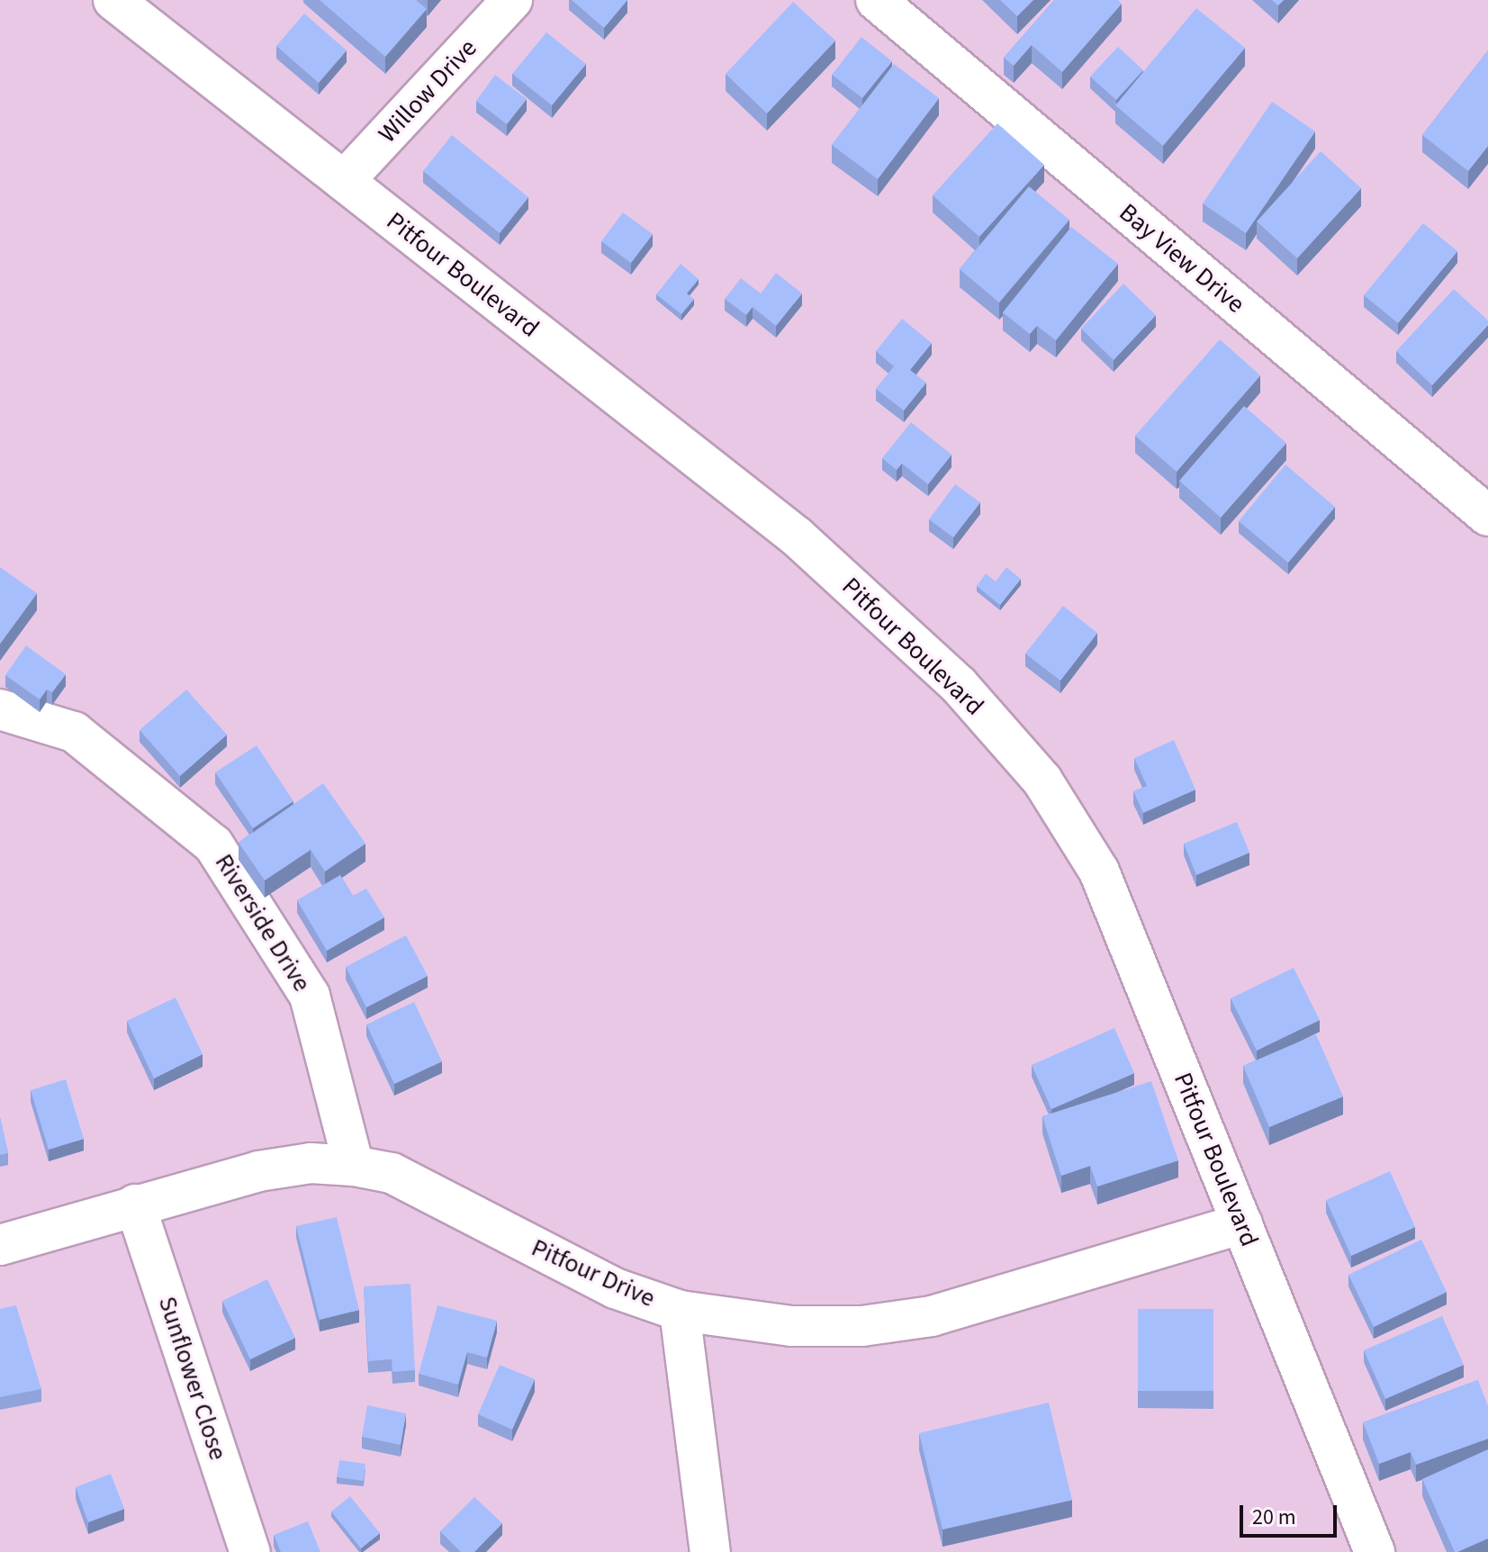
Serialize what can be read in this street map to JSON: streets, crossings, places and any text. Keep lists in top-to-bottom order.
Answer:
{
  "streets": {
    "street": [
      "Willow Drive",
      "Bay View Drive",
      "Pitfour Boulevard",
      "Riverside Drive",
      "Pitfour Drive",
      "Sunflower Close"
    ]
  },
  "crossings": [
    ["Willow Drive", "Pitfour Boulevard"],
    ["Pitfour Boulevard", "Pitfour Drive"],
    ["Riverside Drive", "Pitfour Drive"],
    ["Pitfour Drive", "Sunflower Close"]
  ],
  "scale_bar": "20 m"
}
